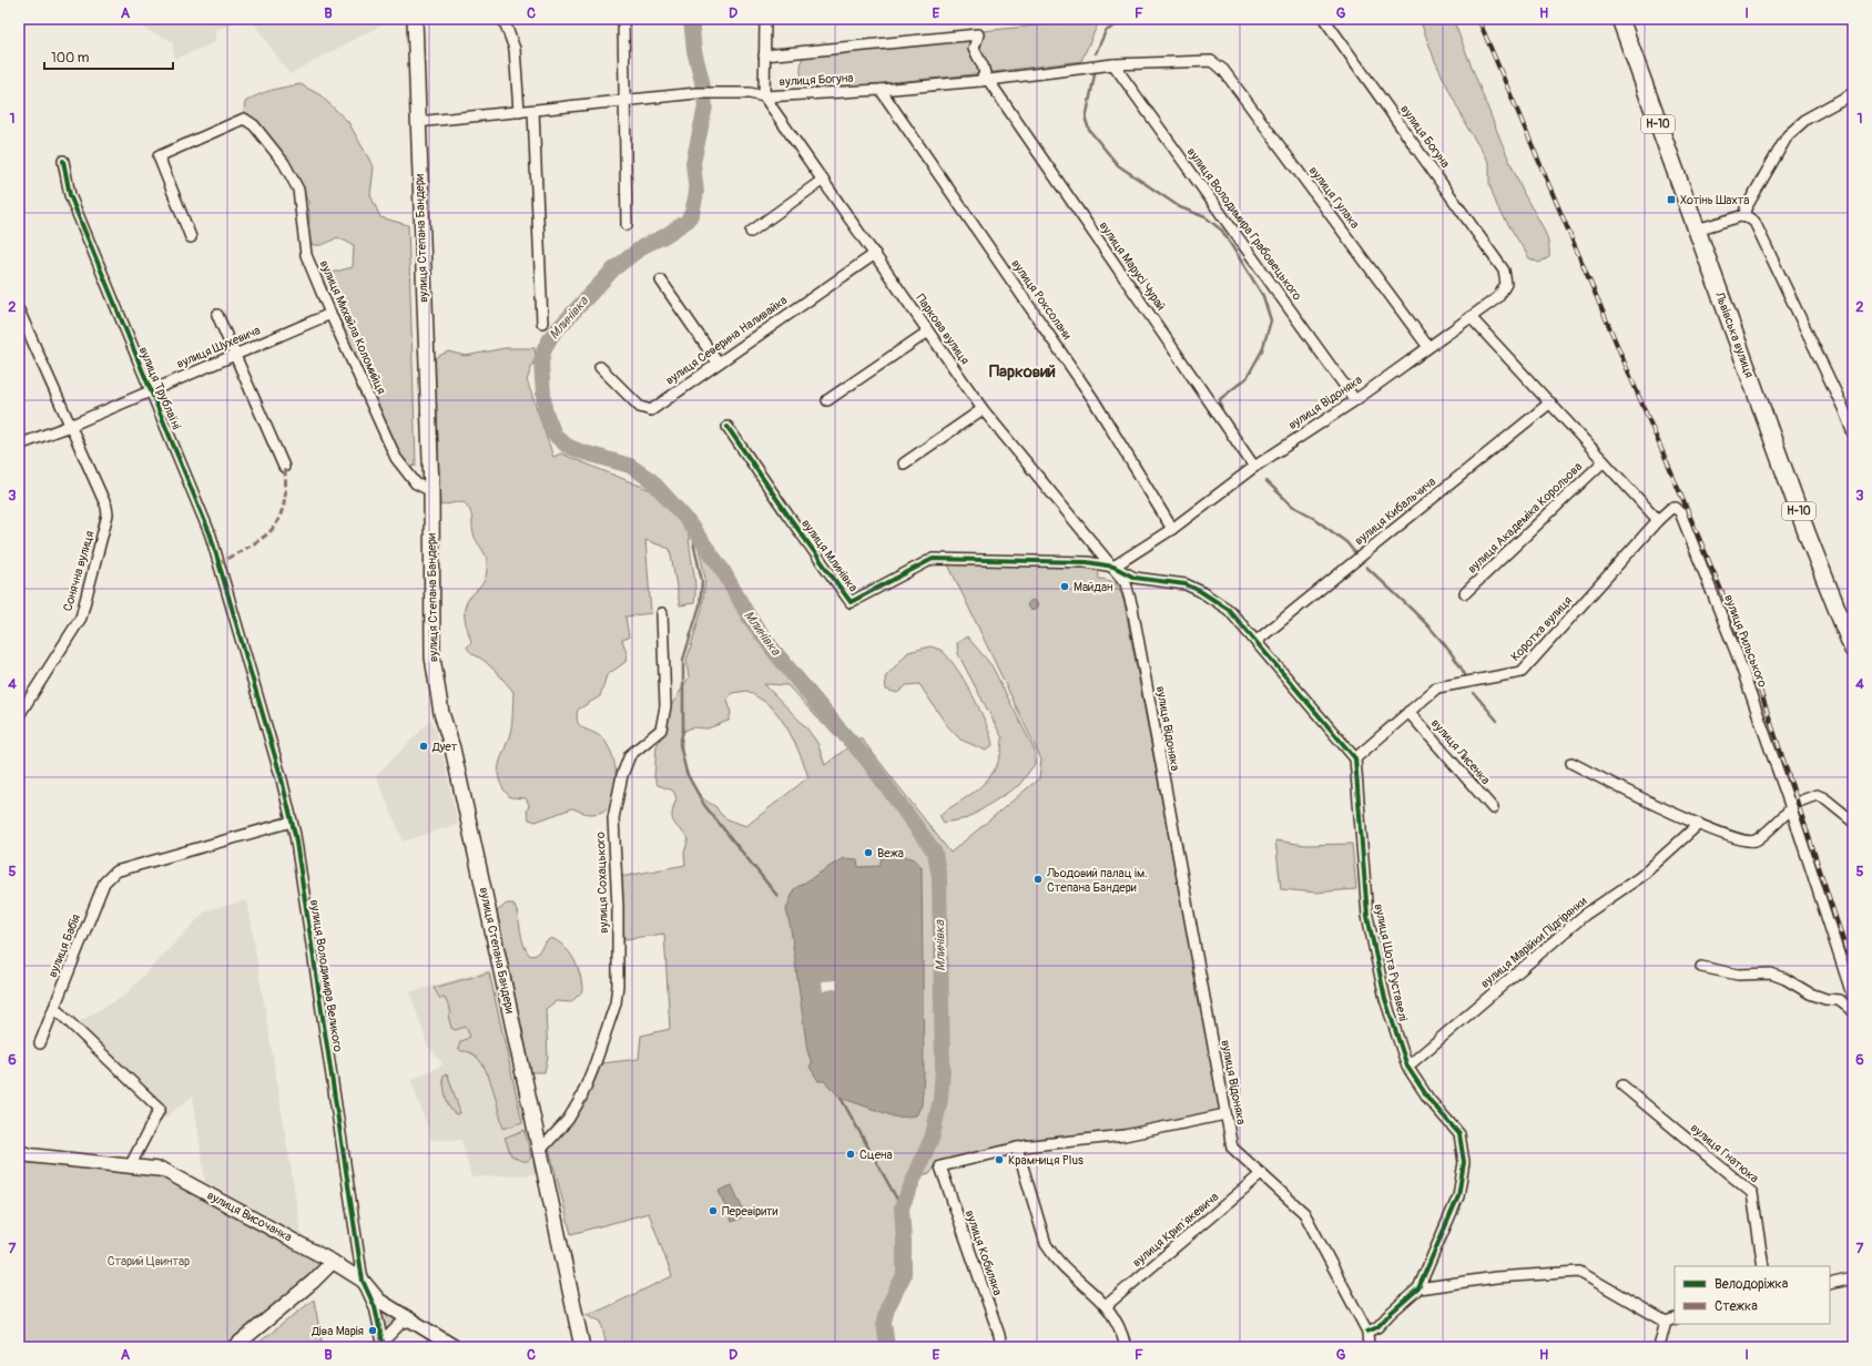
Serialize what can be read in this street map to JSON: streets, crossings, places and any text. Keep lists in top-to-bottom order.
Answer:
{
  "streets": {
    "main road": ["Н-10", "вулиця Степана Бандери", "Львівська вулиця"],
    "street": [
      "вулиця Богуна",
      "вулиця Гулака",
      "вулиця Володимира Грабовецького",
      "вулиця Марусі Чурай",
      "вулиця Роксолани",
      "вулиця Михайла Коломийця",
      "Паркова вулиця",
      "вулиця Северина Наливайка",
      "вулиця Шухевича",
      "вулиця Трублаїні",
      "вулиця Відоняка",
      "вулиця Кибальчича",
      "вулиця Академіка Корольова",
      "вулиця Млинівка",
      "Сонячна вулиця",
      "Коротка вулиця",
      "вулиця Рильського",
      "вулиця Лисенка",
      "вулиця Сохацького",
      "вулиця Марійки Підгірянки",
      "вулиця Бабія",
      "вулиця Шота Руставелі",
      "вулиця Володимира Великого",
      "вулиця Гнатюка",
      "вулиця Височанка",
      "вулиця Крипʼякевича",
      "вулиця Кобиляка"
    ]
  },
  "crossings": [
    ["вулиця Богуна", "вулиця Гулака"],
    ["вулиця Богуна", "вулиця Володимира Грабовецького"],
    ["вулиця Богуна", "вулиця Степана Бандери"],
    ["вулиця Богуна", "вулиця Марусі Чурай"],
    ["вулиця Богуна", "вулиця Роксолани"],
    ["вулиця Богуна", "Паркова вулиця"],
    ["вулиця Богуна", "вулиця Відоняка"],
    ["вулиця Гулака", "вулиця Відоняка"],
    ["вулиця Володимира Грабовецького", "вулиця Відоняка"],
    ["вулиця Степана Бандери", "вулиця Михайла Коломийця"],
    ["вулиця Степана Бандери", "вулиця Сохацького"],
    ["вулиця Марусі Чурай", "вулиця Відоняка"],
    ["вулиця Роксолани", "вулиця Відоняка"],
    ["вулиця Михайла Коломийця", "вулиця Шухевича"],
    ["Паркова вулиця", "вулиця Северина Наливайка"],
    ["Паркова вулиця", "вулиця Відоняка"],
    ["Паркова вулиця", "вулиця Млинівка"],
    ["вулиця Шухевича", "вулиця Трублаїні"],
    ["вулиця Шухевича", "Сонячна вулиця"],
    ["вулиця Трублаїні", "вулиця Володимира Великого"],
    ["вулиця Відоняка", "вулиця Млинівка"],
    ["вулиця Відоняка", "вулиця Шота Руставелі"],
    ["вулиця Відоняка", "вулиця Крипʼякевича"],
    ["Коротка вулиця", "вулиця Рильського"],
    ["Коротка вулиця", "вулиця Лисенка"],
    ["Коротка вулиця", "вулиця Шота Руставелі"],
    ["вулиця Марійки Підгірянки", "вулиця Шота Руставелі"],
    ["вулиця Бабія", "вулиця Володимира Великого"],
    ["вулиця Володимира Великого", "вулиця Височанка"]
  ],
  "districts": ["Парковий"],
  "water": ["Млинівка"],
  "parks": ["Старий Цвинтар"],
  "places": {
    "transit": ["Хотінь Шахта"],
    "other": [
      "Майдан",
      "Дует",
      "Вежа",
      "Льодовий палац ім. Степана Бандери",
      "Сцена",
      "Крамниця Plus",
      "Перевірити",
      "Діва Марія"
    ]
  },
  "legend": ["Велодоріжка", "Стежка"],
  "scale_bar": "100 m",
  "grid": {
    "columns": [
      "A",
      "B",
      "C",
      "D",
      "E",
      "F",
      "G",
      "H",
      "I"
    ],
    "rows": [
      "1",
      "2",
      "3",
      "4",
      "5",
      "6",
      "7"
    ]
  }
}
